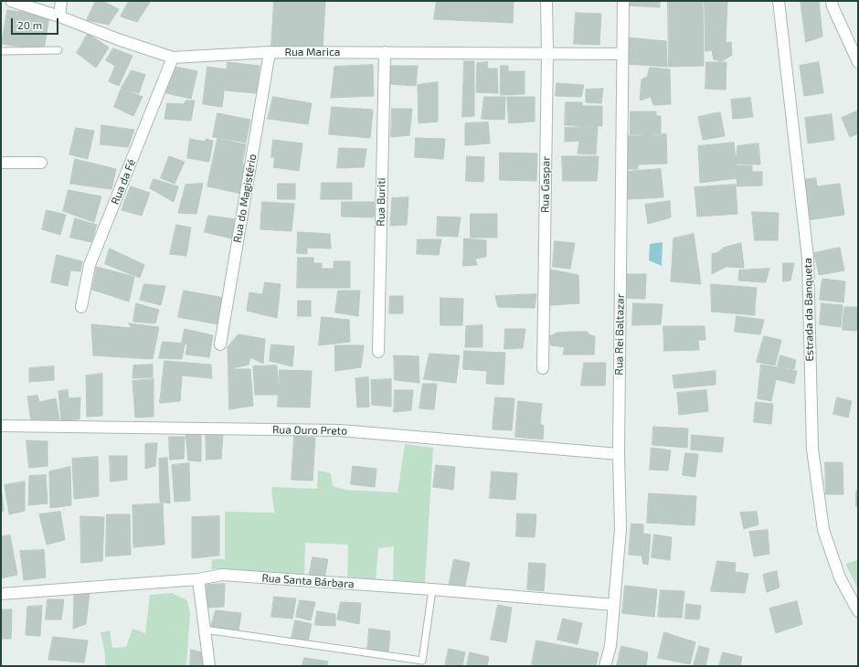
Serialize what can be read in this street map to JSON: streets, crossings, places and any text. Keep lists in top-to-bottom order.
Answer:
{
  "streets": {
    "street": [
      "Rua Marica",
      "Rua da Fé",
      "Rua Gaspar",
      "Rua do Magistério",
      "Rua Buriti",
      "Estrada da Banqueta",
      "Rua Rei Baltazar",
      "Rua Ouro Preto",
      "Rua Santa Bárbara"
    ]
  },
  "crossings": [
    ["Rua Marica", "Rua da Fé"],
    ["Rua Marica", "Rua Gaspar"],
    ["Rua Marica", "Rua do Magistério"],
    ["Rua Marica", "Rua Buriti"],
    ["Rua Marica", "Rua Rei Baltazar"],
    ["Rua Rei Baltazar", "Rua Ouro Preto"],
    ["Rua Rei Baltazar", "Rua Santa Bárbara"]
  ],
  "scale_bar": "20 m"
}
